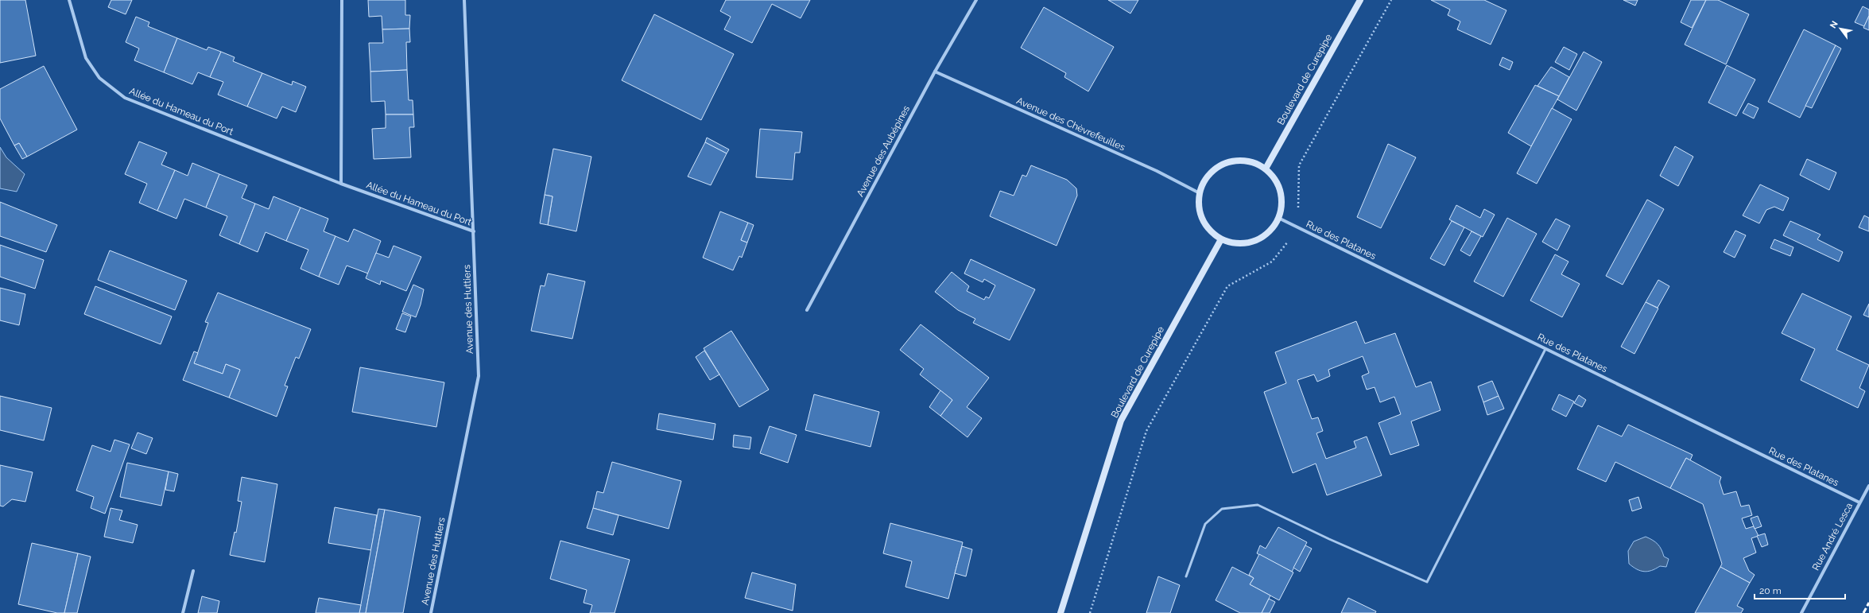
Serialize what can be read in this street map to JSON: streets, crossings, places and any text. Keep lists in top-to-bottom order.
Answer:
{
  "streets": {
    "main road": ["Boulevard de Curepipe"],
    "street": [
      "Allée du Hameau du Port",
      "Avenue des Chèvrefeuilles",
      "Avenue des Aubépines",
      "Rue des Platanes",
      "Avenue des Huttiers",
      "Rue André Lesca"
    ]
  },
  "crossings": [
    ["Boulevard de Curepipe", "Avenue des Chèvrefeuilles"],
    ["Boulevard de Curepipe", "Rue des Platanes"],
    ["Allée du Hameau du Port", "Avenue des Huttiers"],
    ["Avenue des Chèvrefeuilles", "Avenue des Aubépines"],
    ["Avenue des Chèvrefeuilles", "Rue des Platanes"],
    ["Rue des Platanes", "Rue André Lesca"]
  ],
  "scale_bar": "20 m",
  "north": "top left"
}
